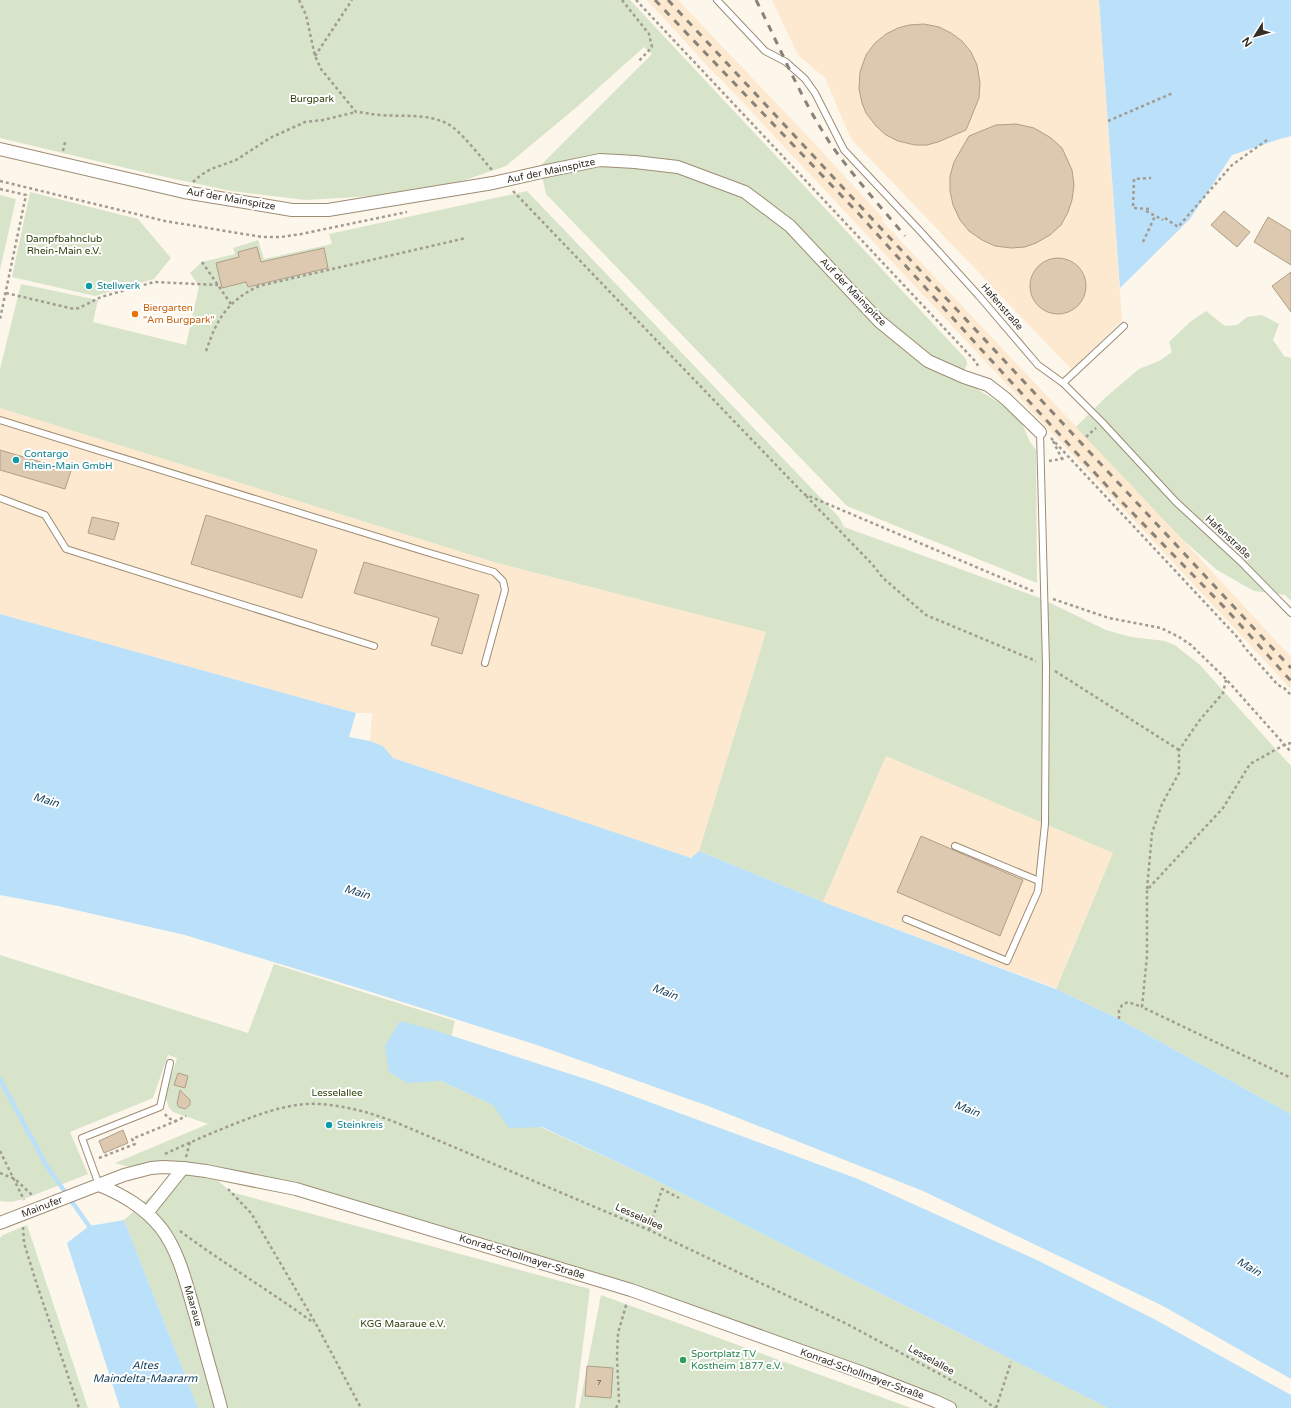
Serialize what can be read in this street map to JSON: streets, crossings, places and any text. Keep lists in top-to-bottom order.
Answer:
{
  "streets": {
    "street": [
      "Auf der Mainspitze",
      "Mainufer",
      "Konrad-Schollmayer-Straße",
      "Maaraue"
    ],
    "lane": ["Hafenstraße"],
    "path": ["Lesselallee"]
  },
  "crossings": [
    ["Mainufer", "Konrad-Schollmayer-Straße"],
    ["Konrad-Schollmayer-Straße", "Maaraue"]
  ],
  "water": ["Main", "Altes Maindelta-Maararm"],
  "parks": [
    "Burgpark",
    "Dampfbahnclub Rhein-Main e.V.",
    "Lesselallee",
    "KGG Maaraue e.V."
  ],
  "places": [
    "Stellwerk",
    "Biergarten \"Am Burgpark\"",
    "Contargo Rhein-Main GmbH",
    "Steinkreis",
    "Sportplatz TV Kostheim 1877 e.V."
  ],
  "house_numbers": ["7"],
  "north": "bottom left"
}
